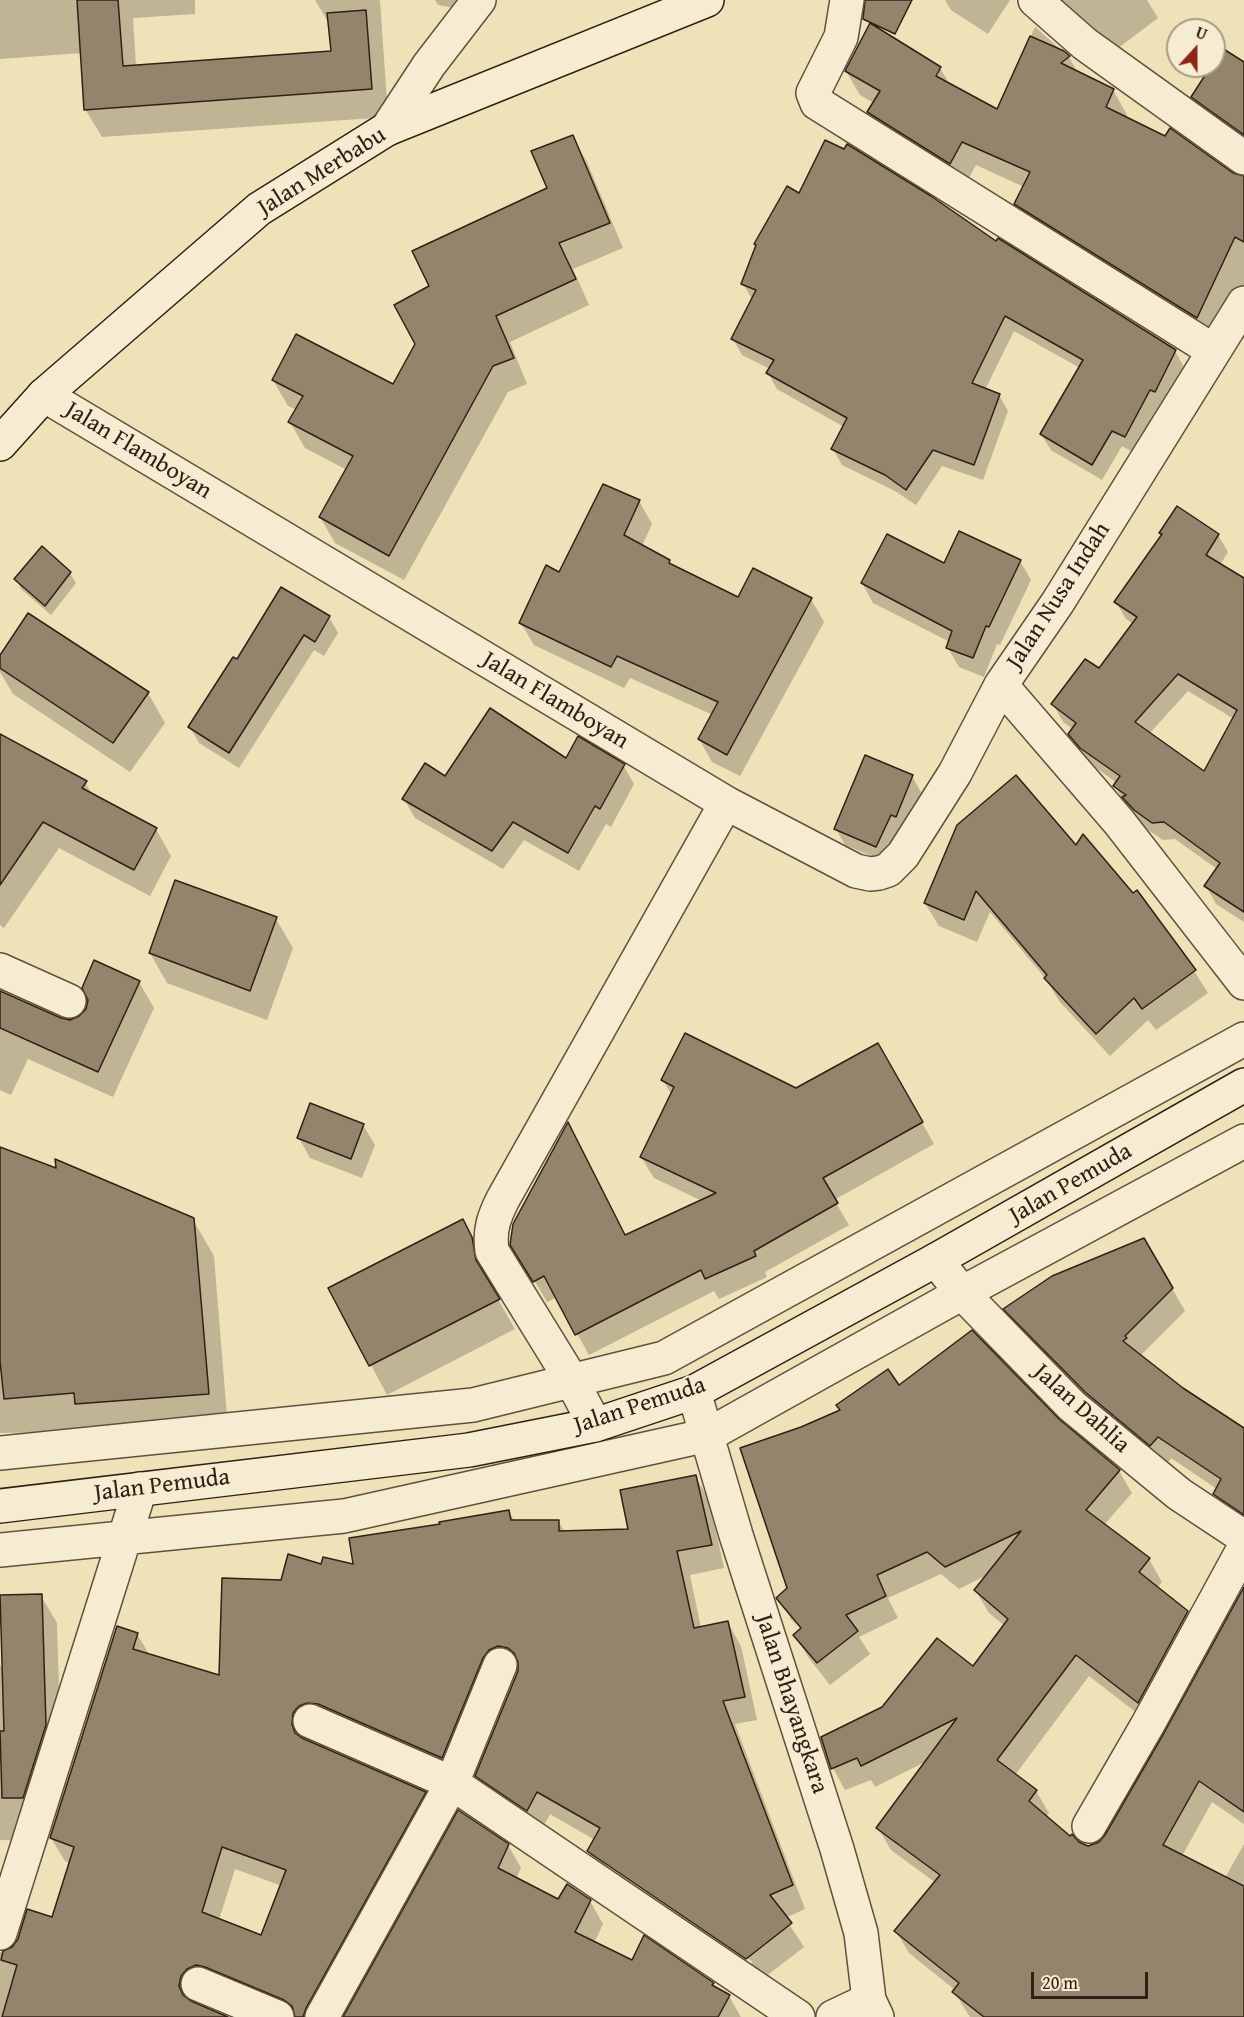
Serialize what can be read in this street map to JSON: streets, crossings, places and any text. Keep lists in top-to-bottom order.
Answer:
{
  "streets": {
    "street": [
      "Jalan Merbabu",
      "Jalan Flamboyan",
      "Jalan Nusa Indah",
      "Jalan Pemuda",
      "Jalan Dahlia",
      "Jalan Bhayangkara"
    ]
  },
  "crossings": [
    ["Jalan Merbabu", "Jalan Flamboyan"],
    ["Jalan Flamboyan", "Jalan Nusa Indah"],
    ["Jalan Pemuda", "Jalan Dahlia"],
    ["Jalan Pemuda", "Jalan Bhayangkara"]
  ],
  "scale_bar": "20 m",
  "north": "top"
}
